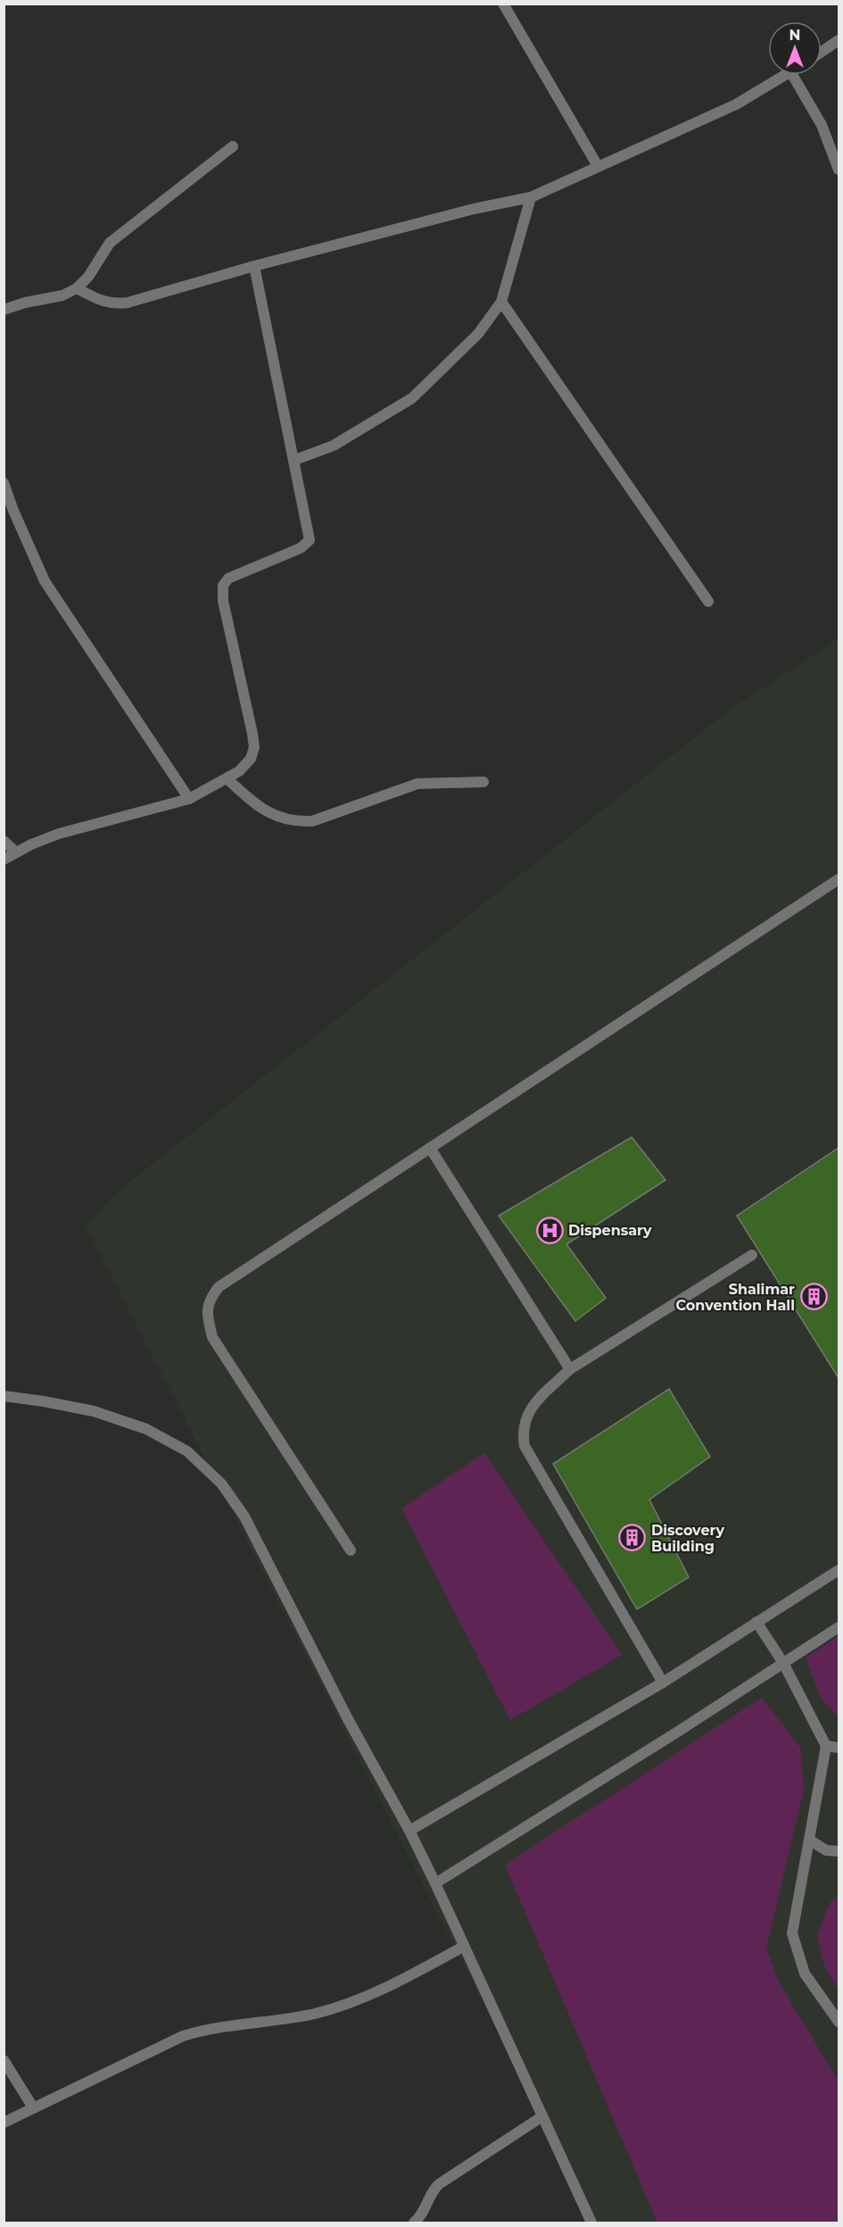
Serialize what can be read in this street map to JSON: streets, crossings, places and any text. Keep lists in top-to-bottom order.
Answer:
{
  "places": {
    "hospital": ["Dispensary"],
    "building": ["Shalimar Convention Hall", "Discovery Building"]
  },
  "north": "top"
}
